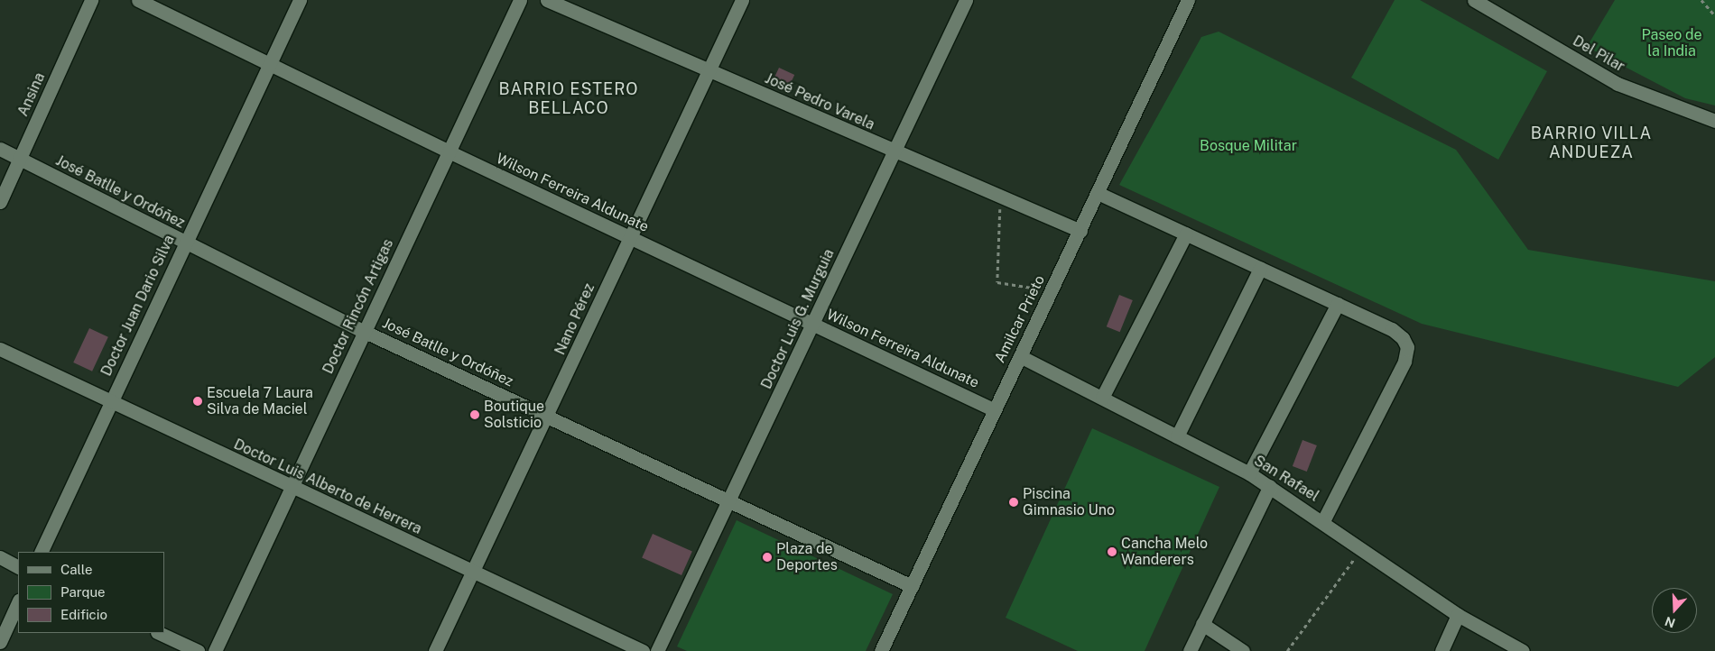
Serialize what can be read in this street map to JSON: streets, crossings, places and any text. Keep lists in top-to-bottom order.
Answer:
{
  "streets": {
    "street": [
      "Del Pilar",
      "Ansina",
      "José Pedro Varela",
      "José Batlle y Ordóñez",
      "Wilson Ferreira Aldunate",
      "Doctor Juan Dario Silva",
      "Doctor Rincón Artigas",
      "Nano Pérez",
      "Doctor Luis G. Murguia",
      "Amilcar Prieto",
      "San Rafael",
      "Doctor Luis Alberto de Herrera"
    ]
  },
  "crossings": [
    ["Ansina", "José Batlle y Ordóñez"],
    ["José Pedro Varela", "Nano Pérez"],
    ["José Pedro Varela", "Doctor Luis G. Murguia"],
    ["José Pedro Varela", "Amilcar Prieto"],
    ["José Batlle y Ordóñez", "Doctor Juan Dario Silva"],
    ["José Batlle y Ordóñez", "Doctor Rincón Artigas"],
    ["José Batlle y Ordóñez", "Nano Pérez"],
    ["José Batlle y Ordóñez", "Doctor Luis G. Murguia"],
    ["José Batlle y Ordóñez", "Amilcar Prieto"],
    ["Wilson Ferreira Aldunate", "Doctor Juan Dario Silva"],
    ["Wilson Ferreira Aldunate", "Doctor Rincón Artigas"],
    ["Wilson Ferreira Aldunate", "Nano Pérez"],
    ["Wilson Ferreira Aldunate", "Doctor Luis G. Murguia"],
    ["Wilson Ferreira Aldunate", "Amilcar Prieto"],
    ["Doctor Juan Dario Silva", "Doctor Luis Alberto de Herrera"],
    ["Doctor Rincón Artigas", "Doctor Luis Alberto de Herrera"],
    ["Nano Pérez", "Doctor Luis Alberto de Herrera"],
    ["Amilcar Prieto", "San Rafael"]
  ],
  "districts": ["BARRIO ESTERO BELLACO", "BARRIO VILLA ANDUEZA"],
  "parks": ["Paseo de la India", "Bosque Militar"],
  "places": [
    "Escuela 7 Laura Silva de Maciel",
    "Boutique Solsticio",
    "Piscina Gimnasio Uno",
    "Cancha Melo Wanderers",
    "Plaza de Deportes"
  ],
  "legend": ["Calle", "Parque", "Edificio"],
  "north": "bottom"
}
